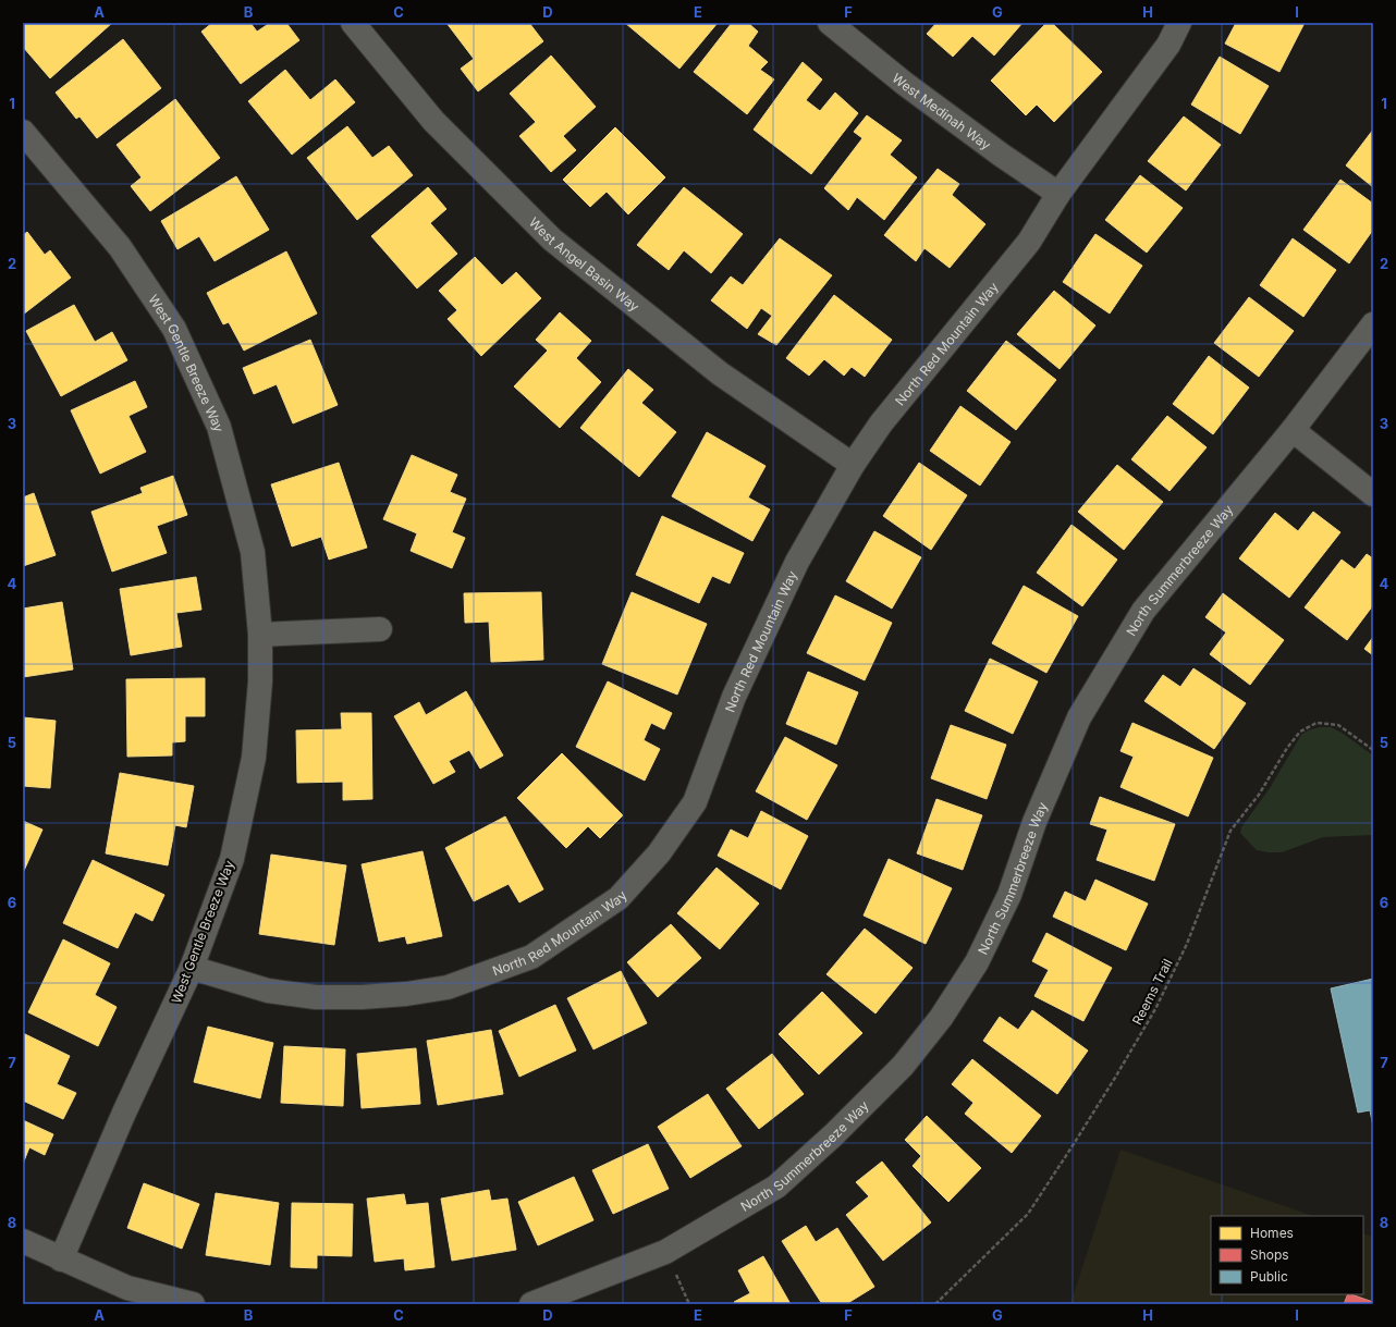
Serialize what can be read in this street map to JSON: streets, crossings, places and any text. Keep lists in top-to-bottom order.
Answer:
{
  "streets": {
    "street": [
      "West Medinah Way",
      "West Angel Basin Way",
      "North Red Mountain Way",
      "West Gentle Breeze Way",
      "North Summerbreeze Way"
    ],
    "path": ["Reems Trail"]
  },
  "crossings": [
    ["West Medinah Way", "North Red Mountain Way"],
    ["West Angel Basin Way", "North Red Mountain Way"],
    ["North Red Mountain Way", "West Gentle Breeze Way"]
  ],
  "legend": ["Homes", "Shops", "Public"],
  "grid": {
    "columns": [
      "A",
      "B",
      "C",
      "D",
      "E",
      "F",
      "G",
      "H",
      "I"
    ],
    "rows": [
      "1",
      "2",
      "3",
      "4",
      "5",
      "6",
      "7",
      "8"
    ]
  }
}
